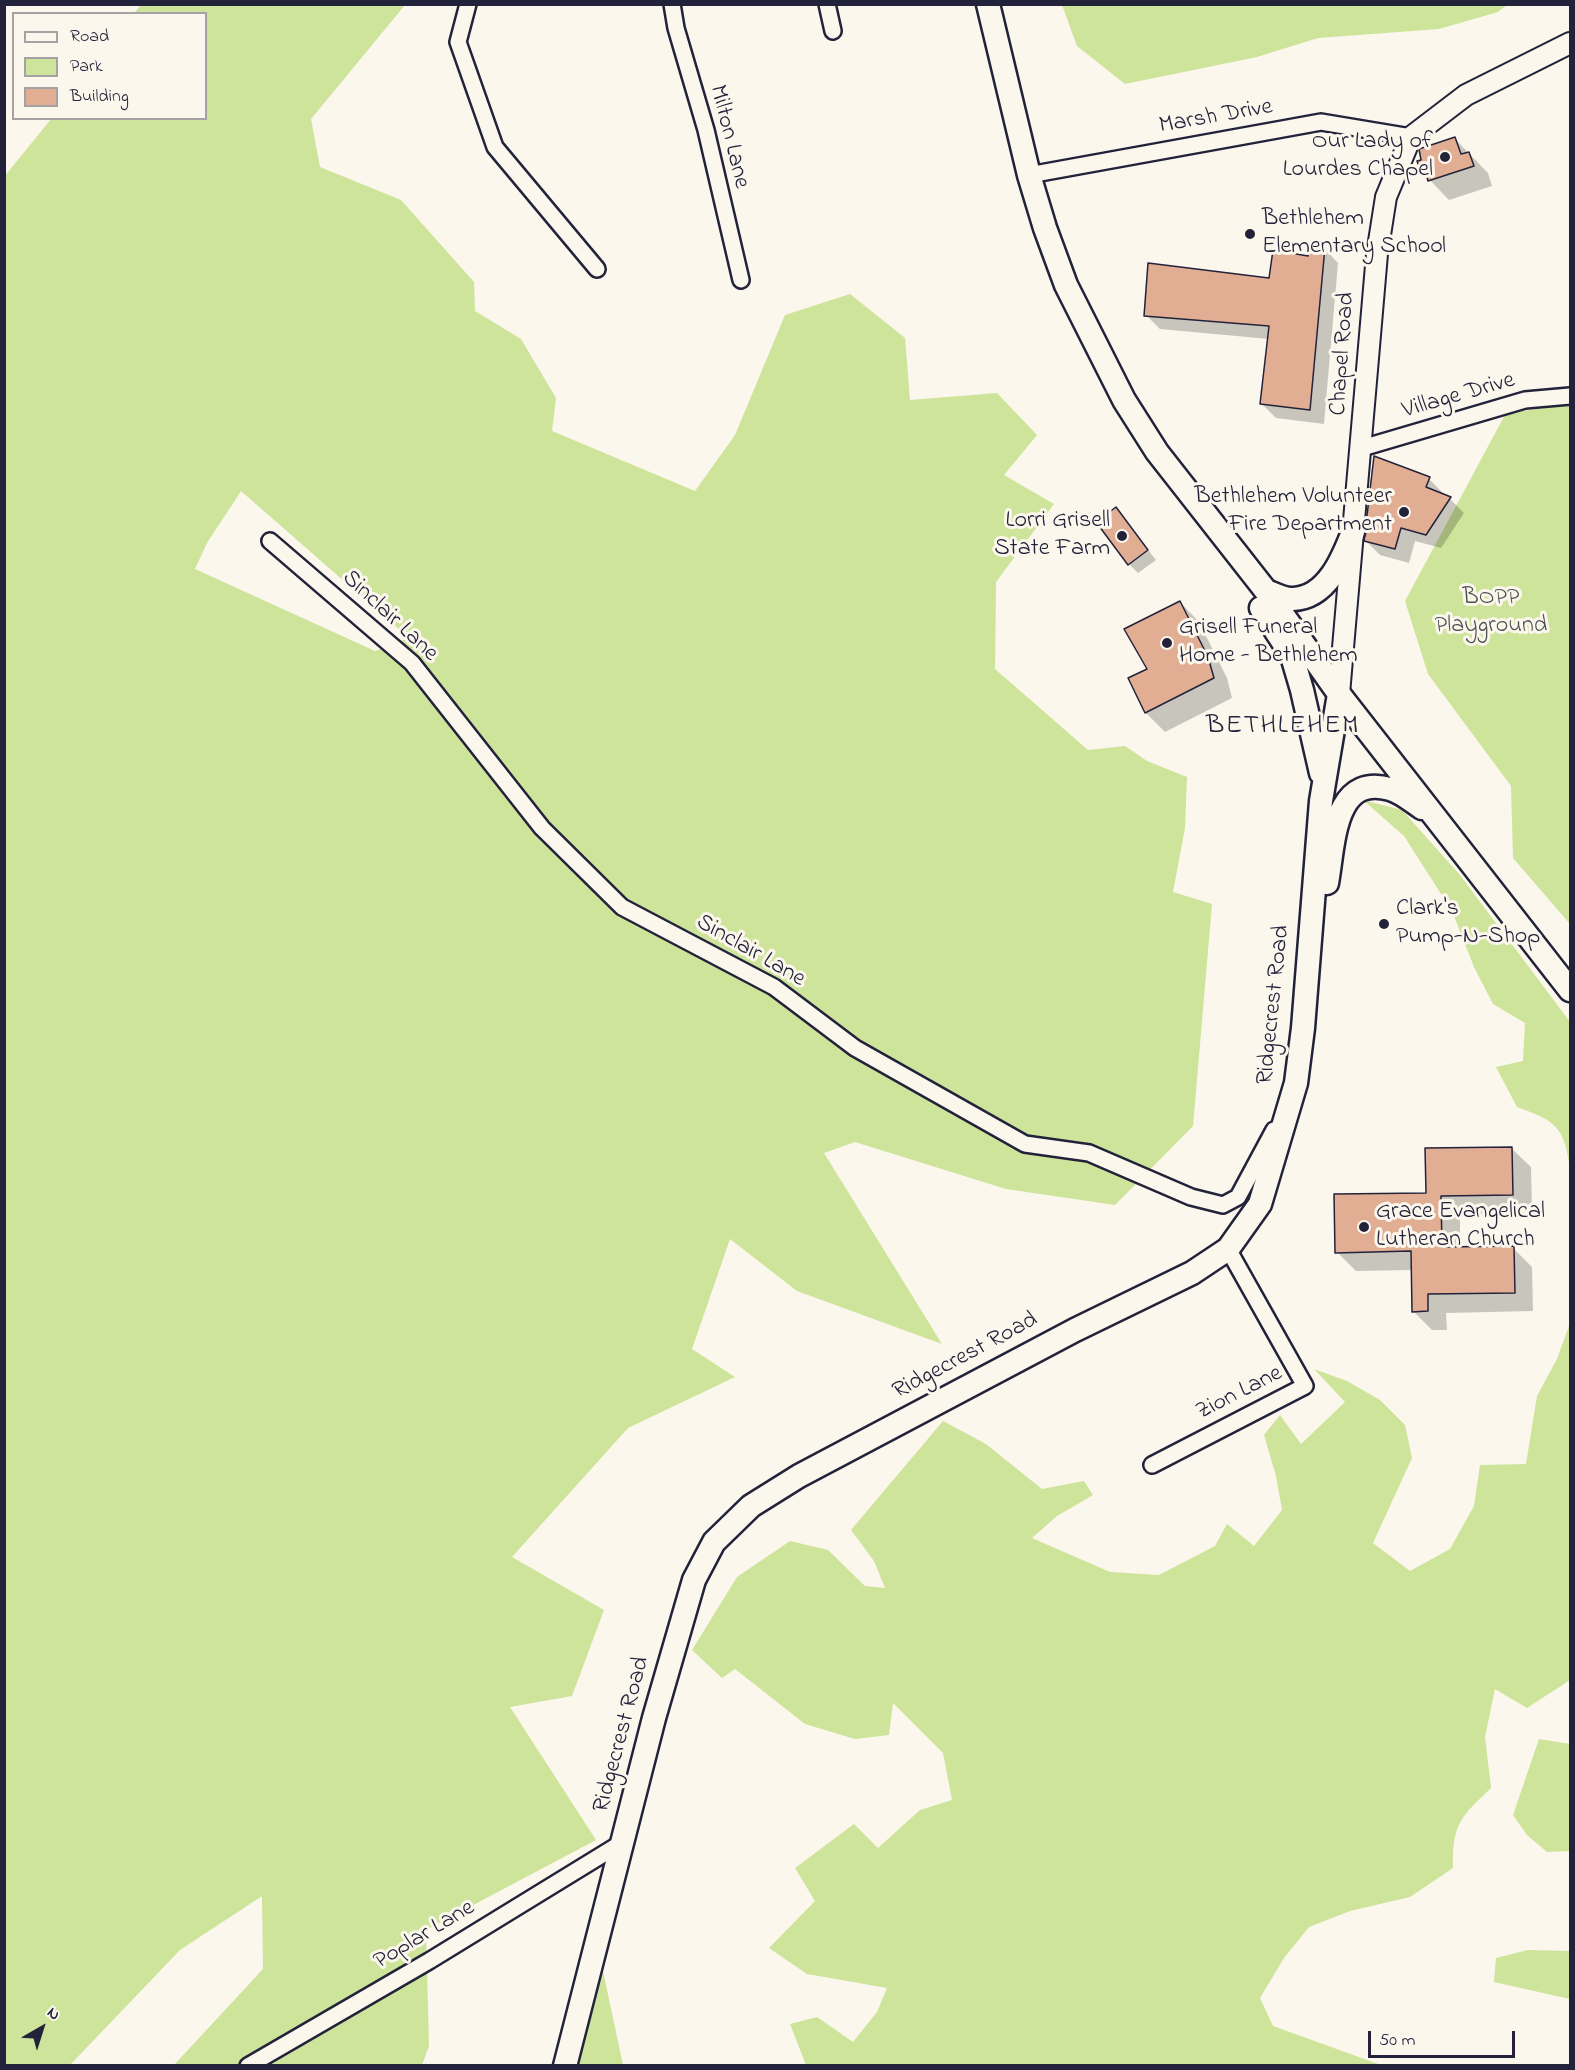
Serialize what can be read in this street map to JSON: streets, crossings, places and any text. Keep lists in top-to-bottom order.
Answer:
{
  "streets": {
    "main road": ["Ridgecrest Road"],
    "street": [
      "Marsh Drive",
      "Milton Lane",
      "Chapel Road",
      "Village Drive",
      "Sinclair Lane",
      "Zion Lane",
      "Poplar Lane"
    ]
  },
  "crossings": [
    ["Marsh Drive", "Chapel Road"],
    ["Chapel Road", "Village Drive"],
    ["Chapel Road", "Ridgecrest Road"],
    ["Sinclair Lane", "Ridgecrest Road"],
    ["Ridgecrest Road", "Zion Lane"],
    ["Ridgecrest Road", "Poplar Lane"]
  ],
  "districts": ["BETHLEHEM"],
  "parks": ["BOPP Playground"],
  "places": [
    "Our Lady of Lourdes Chapel",
    "Bethlehem Elementary School",
    "Bethlehem Volunteer Fire Department",
    "Lorri Grisell State Farm",
    "Grisell Funeral Home - Bethlehem",
    "Clark's Pump-N-Shop",
    "Grace Evangelical Lutheran Church"
  ],
  "legend": ["Road", "Park", "Building"],
  "scale_bar": "50 m",
  "north": "top right"
}
